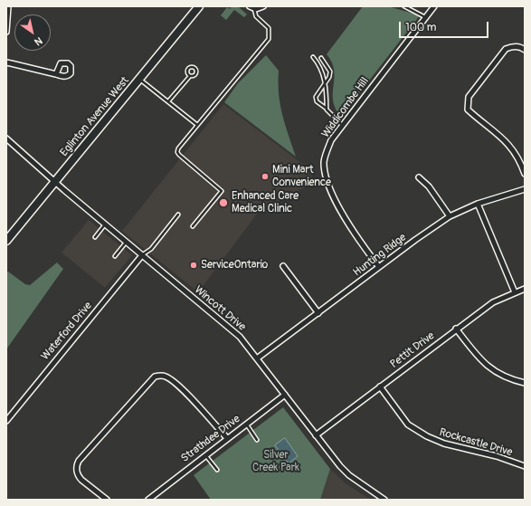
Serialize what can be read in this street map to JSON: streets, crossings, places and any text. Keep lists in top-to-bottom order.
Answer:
{
  "streets": {
    "main road": ["Eglinton Avenue West"],
    "street": [
      "Widdicombe Hill",
      "Hunting Ridge",
      "Wincott Drive",
      "Waterford Drive",
      "Pettit Drive",
      "Strathdee Drive",
      "Rockcastle Drive"
    ]
  },
  "crossings": [
    ["Widdicombe Hill", "Hunting Ridge"],
    ["Eglinton Avenue West", "Wincott Drive"],
    ["Hunting Ridge", "Wincott Drive"],
    ["Wincott Drive", "Waterford Drive"],
    ["Wincott Drive", "Pettit Drive"],
    ["Wincott Drive", "Strathdee Drive"],
    ["Pettit Drive", "Rockcastle Drive"]
  ],
  "parks": ["Silver Creek Park"],
  "places": ["Mini Mart Convenience", "Enhanced Care Medical Clinic", "ServiceOntario"],
  "scale_bar": "100 m",
  "north": "bottom right"
}
